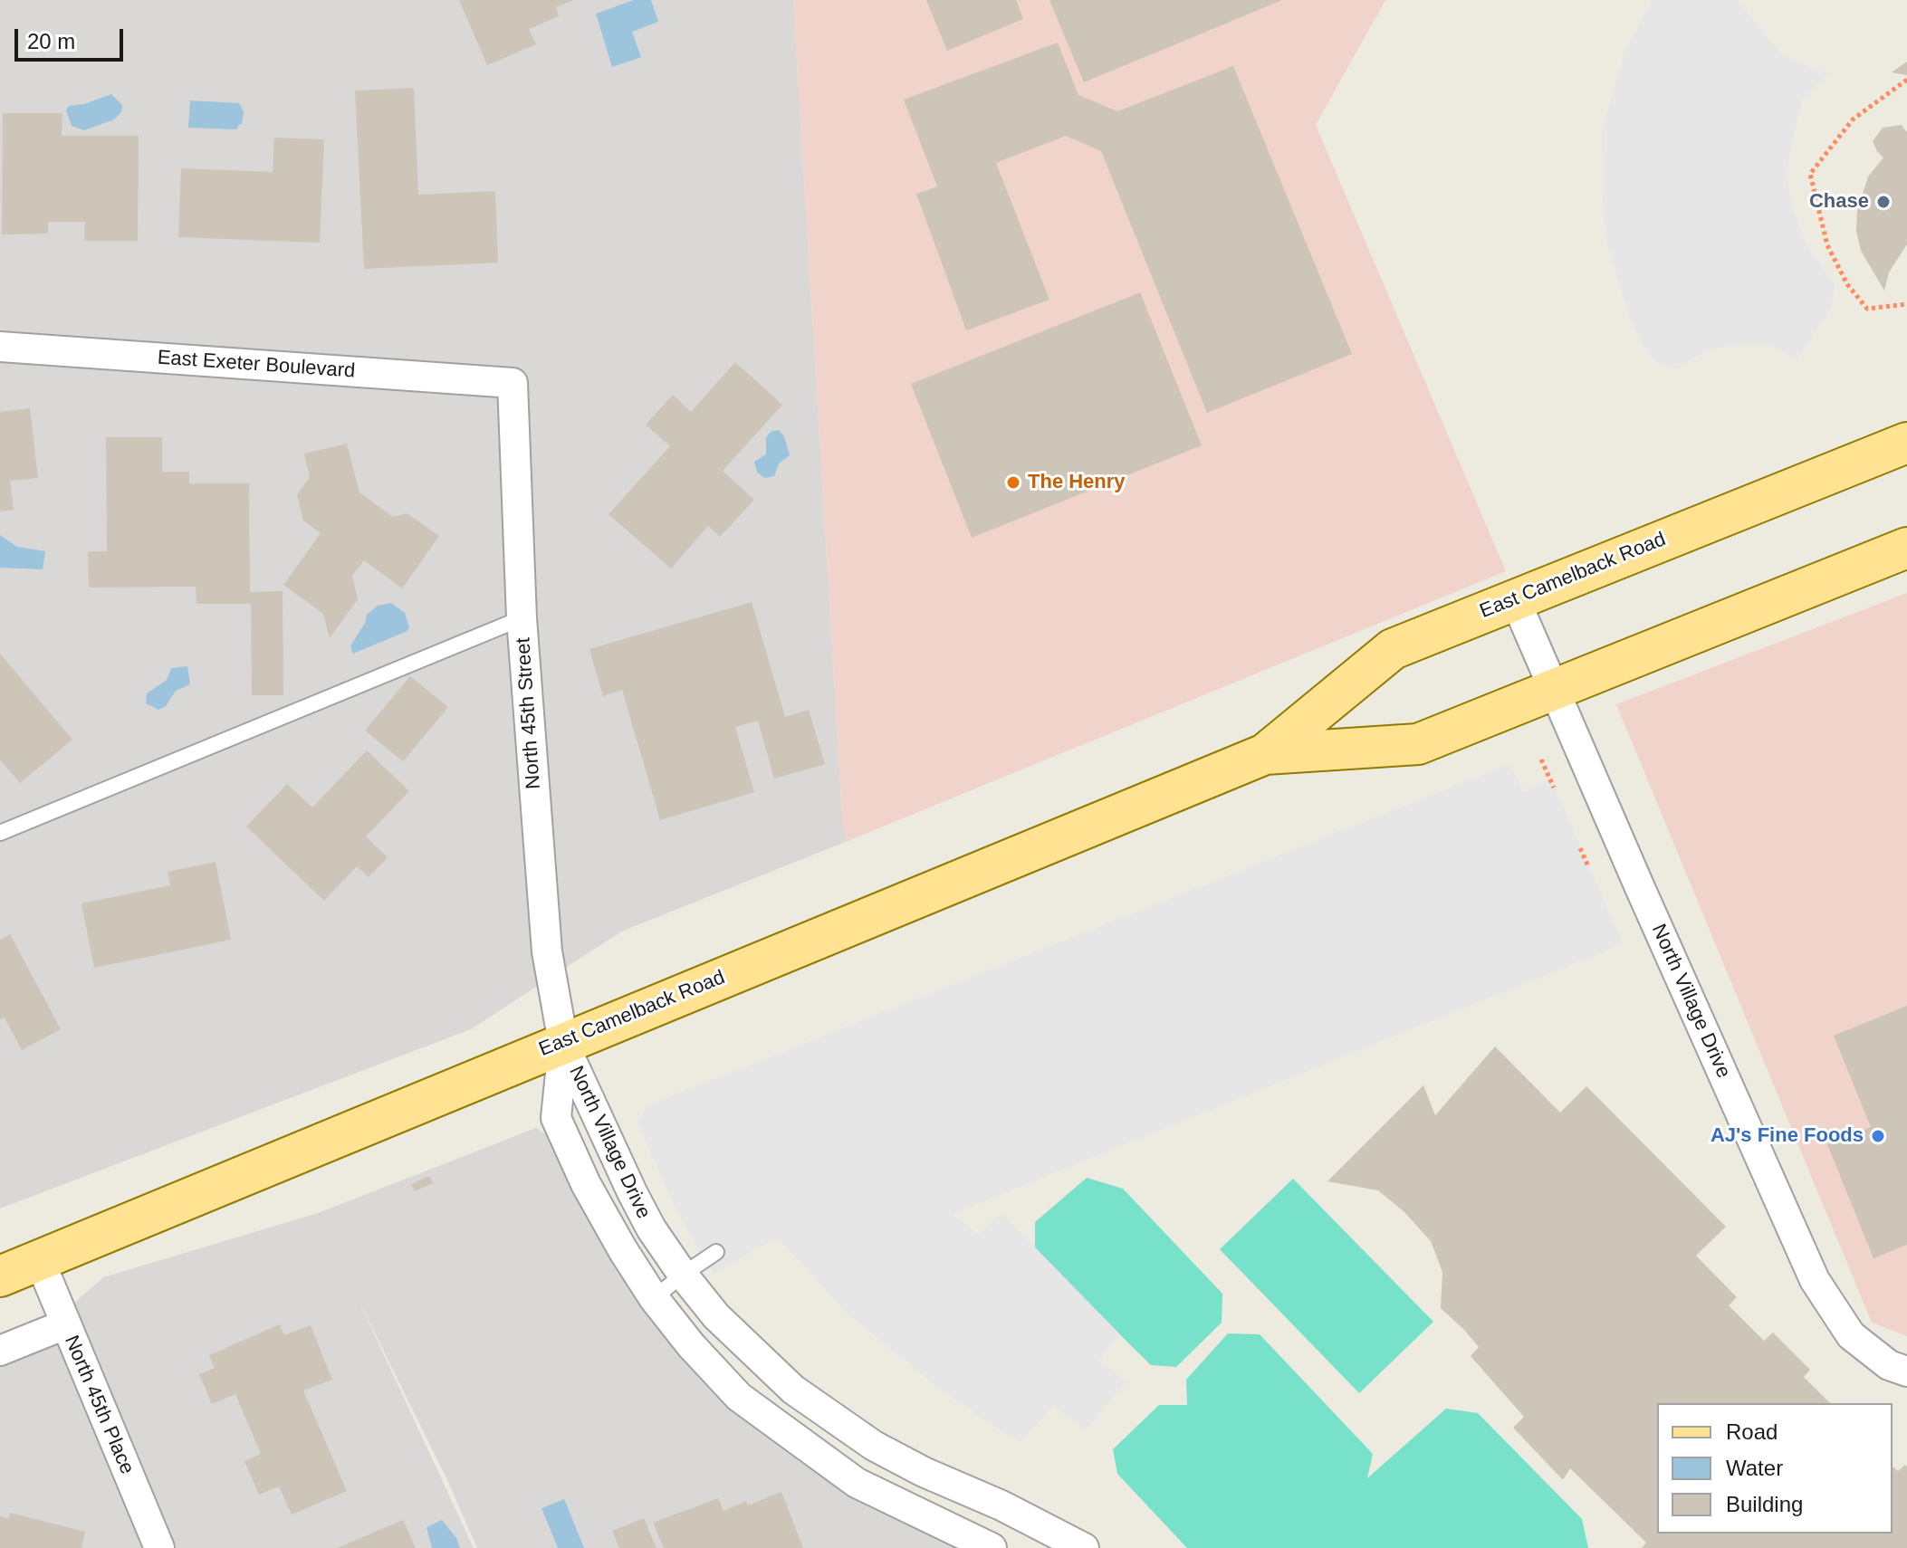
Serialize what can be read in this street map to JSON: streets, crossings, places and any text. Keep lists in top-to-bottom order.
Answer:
{
  "streets": {
    "main road": ["East Camelback Road"],
    "street": [
      "East Exeter Boulevard",
      "North 45th Street",
      "North Village Drive",
      "North 45th Place"
    ]
  },
  "crossings": [
    ["East Exeter Boulevard", "North 45th Street"],
    ["East Camelback Road", "North 45th Street"],
    ["East Camelback Road", "North Village Drive"],
    ["East Camelback Road", "North 45th Place"],
    ["North 45th Street", "North Village Drive"]
  ],
  "places": ["Chase", "The Henry", "AJ's Fine Foods"],
  "legend": ["Road", "Water", "Building"],
  "scale_bar": "20 m"
}
